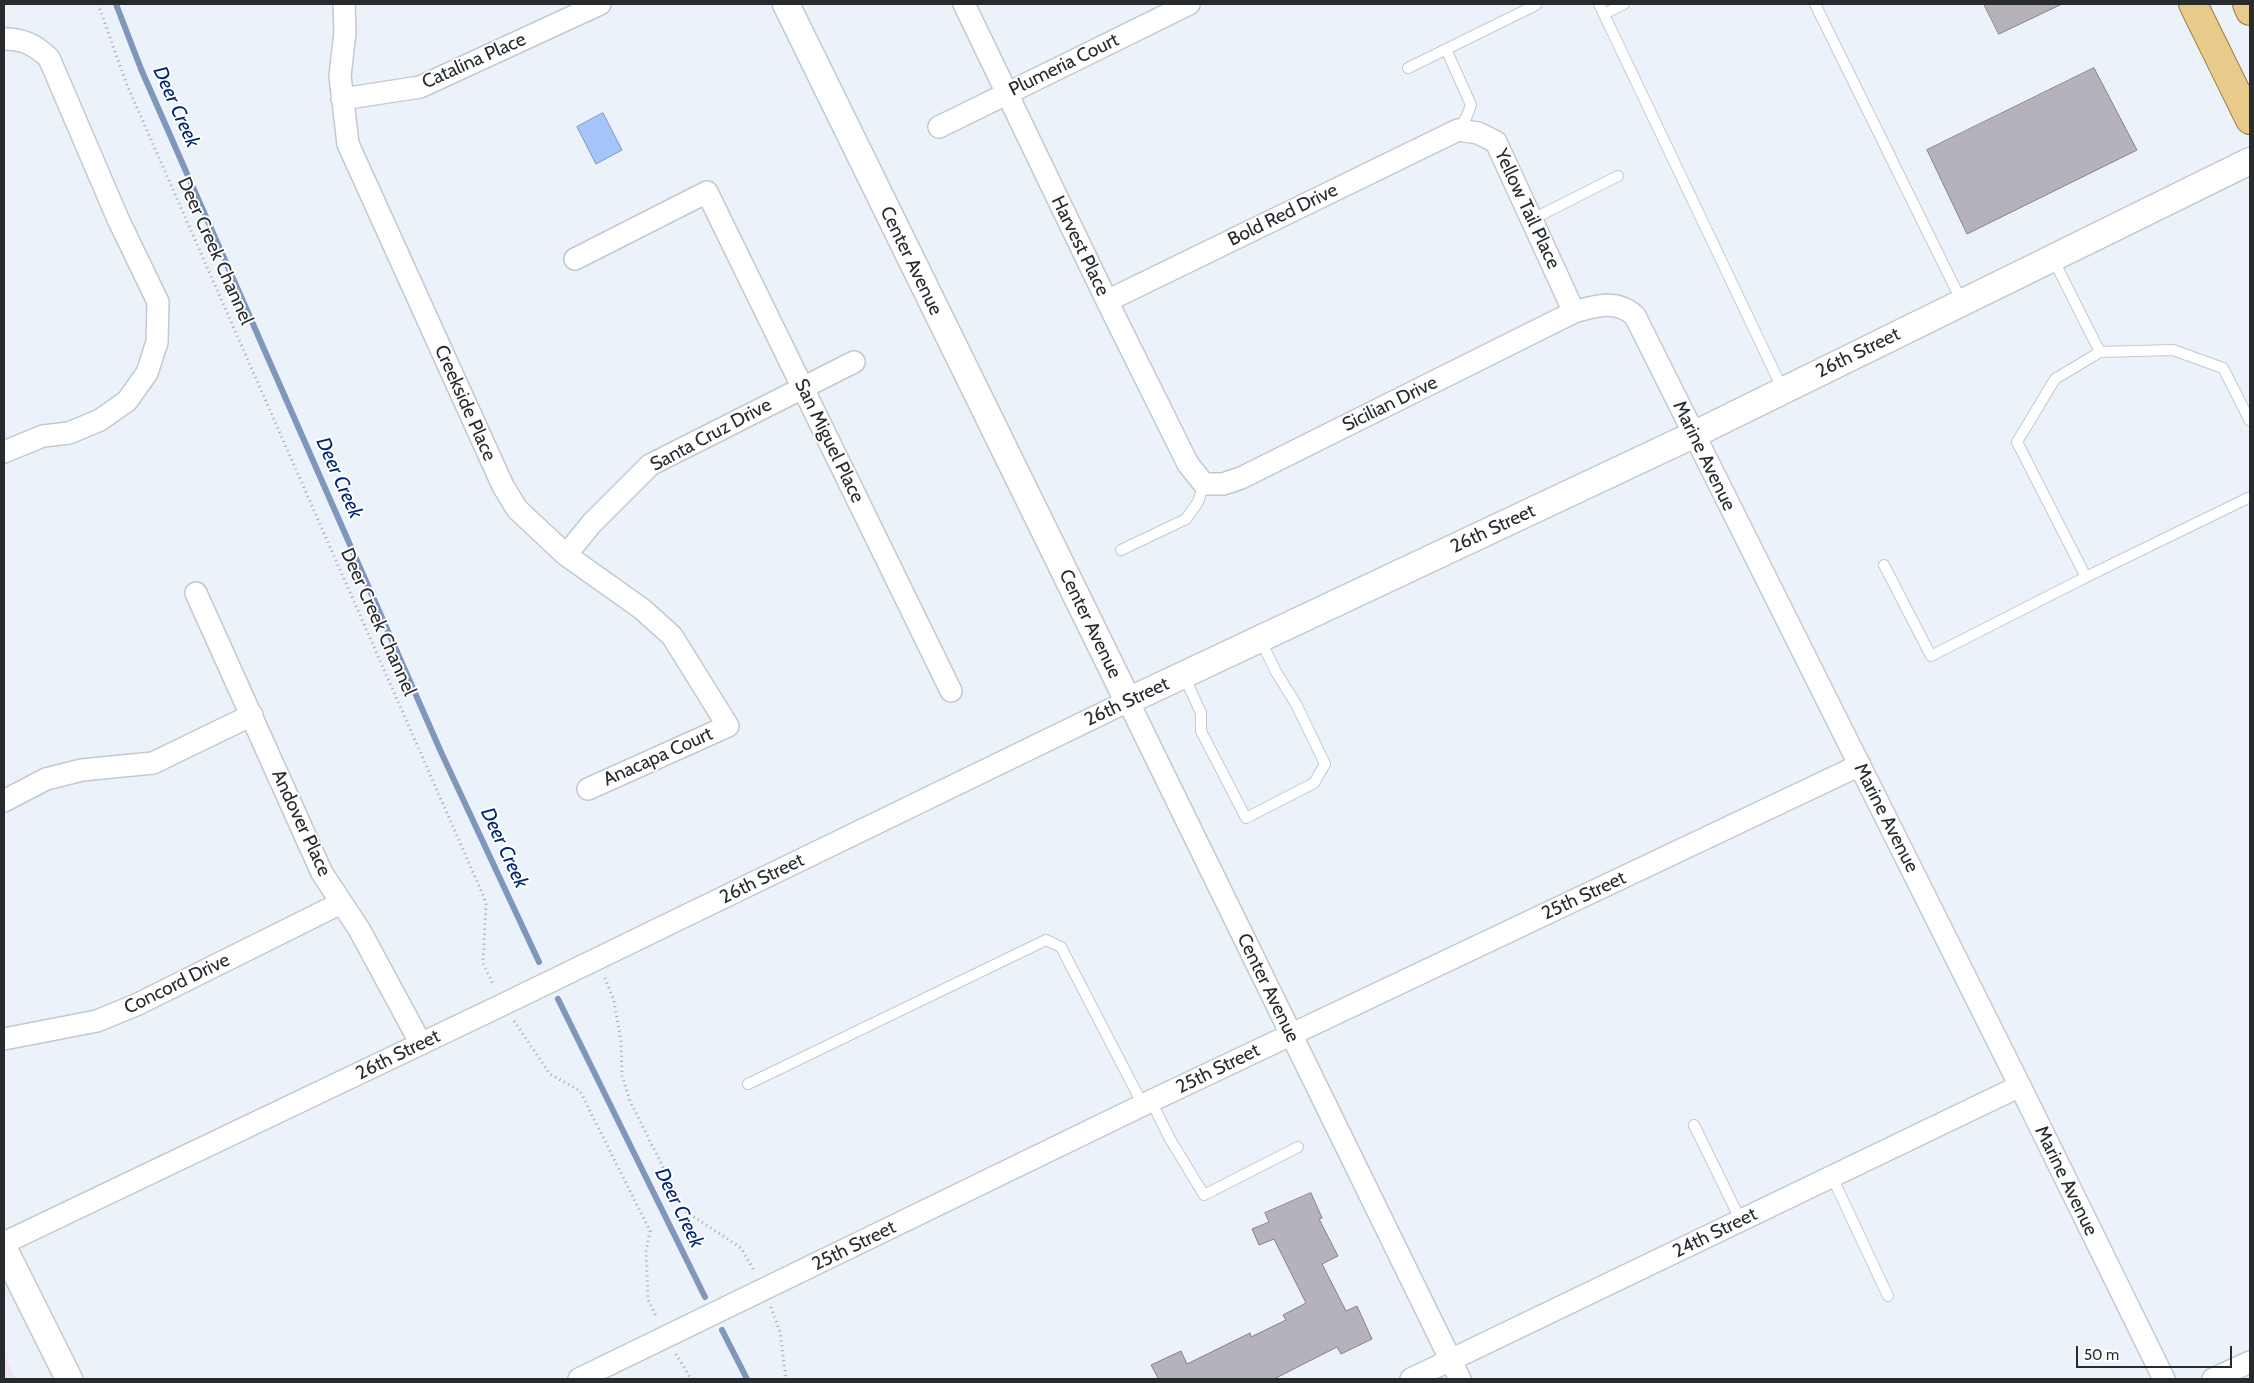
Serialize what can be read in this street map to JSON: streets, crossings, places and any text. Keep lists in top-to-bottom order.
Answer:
{
  "streets": {
    "street": [
      "Catalina Place",
      "Plumeria Court",
      "Yellow Tail Place",
      "Bold Red Drive",
      "Harvest Place",
      "Center Avenue",
      "26th Street",
      "Creekside Place",
      "Sicilian Drive",
      "Santa Cruz Drive",
      "San Miguel Place",
      "Marine Avenue",
      "Anacapa Court",
      "Andover Place",
      "25th Street",
      "Concord Drive",
      "24th Street"
    ],
    "path": ["Deer Creek Channel"]
  },
  "crossings": [
    ["Catalina Place", "Creekside Place"],
    ["Plumeria Court", "Harvest Place"],
    ["Yellow Tail Place", "Bold Red Drive"],
    ["Yellow Tail Place", "Sicilian Drive"],
    ["Yellow Tail Place", "Marine Avenue"],
    ["Bold Red Drive", "Harvest Place"],
    ["Harvest Place", "Sicilian Drive"],
    ["Center Avenue", "26th Street"],
    ["Center Avenue", "25th Street"],
    ["Center Avenue", "24th Street"],
    ["26th Street", "Marine Avenue"],
    ["26th Street", "Andover Place"],
    ["Creekside Place", "Santa Cruz Drive"],
    ["Creekside Place", "Anacapa Court"],
    ["Sicilian Drive", "Marine Avenue"],
    ["Santa Cruz Drive", "San Miguel Place"],
    ["Marine Avenue", "25th Street"],
    ["Marine Avenue", "24th Street"],
    ["Andover Place", "Concord Drive"]
  ],
  "water": ["Deer Creek"],
  "scale_bar": "50 m"
}
